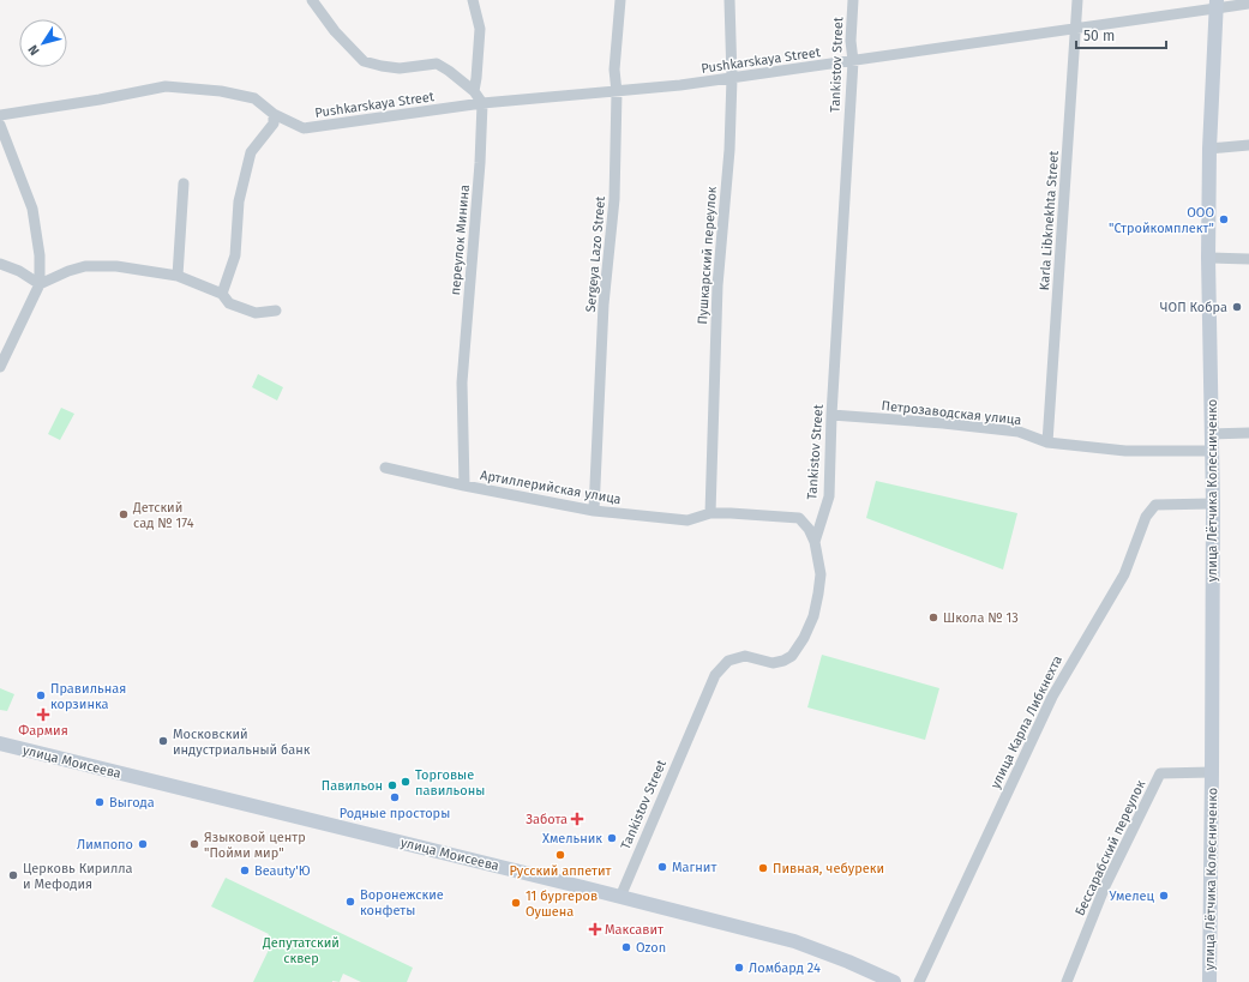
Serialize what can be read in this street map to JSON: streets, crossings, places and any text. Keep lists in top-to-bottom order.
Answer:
{
  "streets": {
    "street": [
      "Pushkarskaya Street",
      "Tankistov Street",
      "Karla Libknekhta Street",
      "переулок Минина",
      "Sergeya Lazo Street",
      "Пушкарский переулок",
      "Петрозаводская улица",
      "Артиллерийская улица",
      "улица Лётчика Колесниченко",
      "улица Карла Либкнехта",
      "улица Моисеева",
      "Бессарабский переулок"
    ]
  },
  "crossings": [
    ["Pushkarskaya Street", "Tankistov Street"],
    ["Pushkarskaya Street", "Karla Libknekhta Street"],
    ["Pushkarskaya Street", "переулок Минина"],
    ["Pushkarskaya Street", "Sergeya Lazo Street"],
    ["Pushkarskaya Street", "Пушкарский переулок"],
    ["Pushkarskaya Street", "улица Лётчика Колесниченко"],
    ["Tankistov Street", "Петрозаводская улица"],
    ["Tankistov Street", "Артиллерийская улица"],
    ["Tankistov Street", "улица Моисеева"],
    ["Karla Libknekhta Street", "Петрозаводская улица"],
    ["переулок Минина", "Артиллерийская улица"],
    ["Sergeya Lazo Street", "Артиллерийская улица"],
    ["Пушкарский переулок", "Артиллерийская улица"],
    ["Петрозаводская улица", "улица Лётчика Колесниченко"],
    ["улица Лётчика Колесниченко", "улица Карла Либкнехта"],
    ["улица Лётчика Колесниченко", "Бессарабский переулок"]
  ],
  "parks": ["Депутатский сквер"],
  "places": {
    "other": [
      "ООО \"Стройкомплект\"",
      "ЧОП Кобра",
      "Детский сад № 174",
      "Школа № 13",
      "Правильная корзинка",
      "Московский индустриальный банк",
      "Торговые павильоны",
      "Павильон",
      "Родные просторы",
      "Выгода",
      "Хмельник",
      "Лимпопо",
      "Языковой центр \"Пойми мир\"",
      "Русский аппетит",
      "Магнит",
      "Пивная, чебуреки",
      "Beauty'Ю",
      "Церковь Кирилла и Мефодия",
      "Умелец",
      "Воронежские конфеты",
      "11 бургеров Оушена",
      "Ozon",
      "Ломбард 24"
    ],
    "health": ["Фармия", "Забота", "Максавит"]
  },
  "scale_bar": "50 m",
  "north": "bottom left"
}
